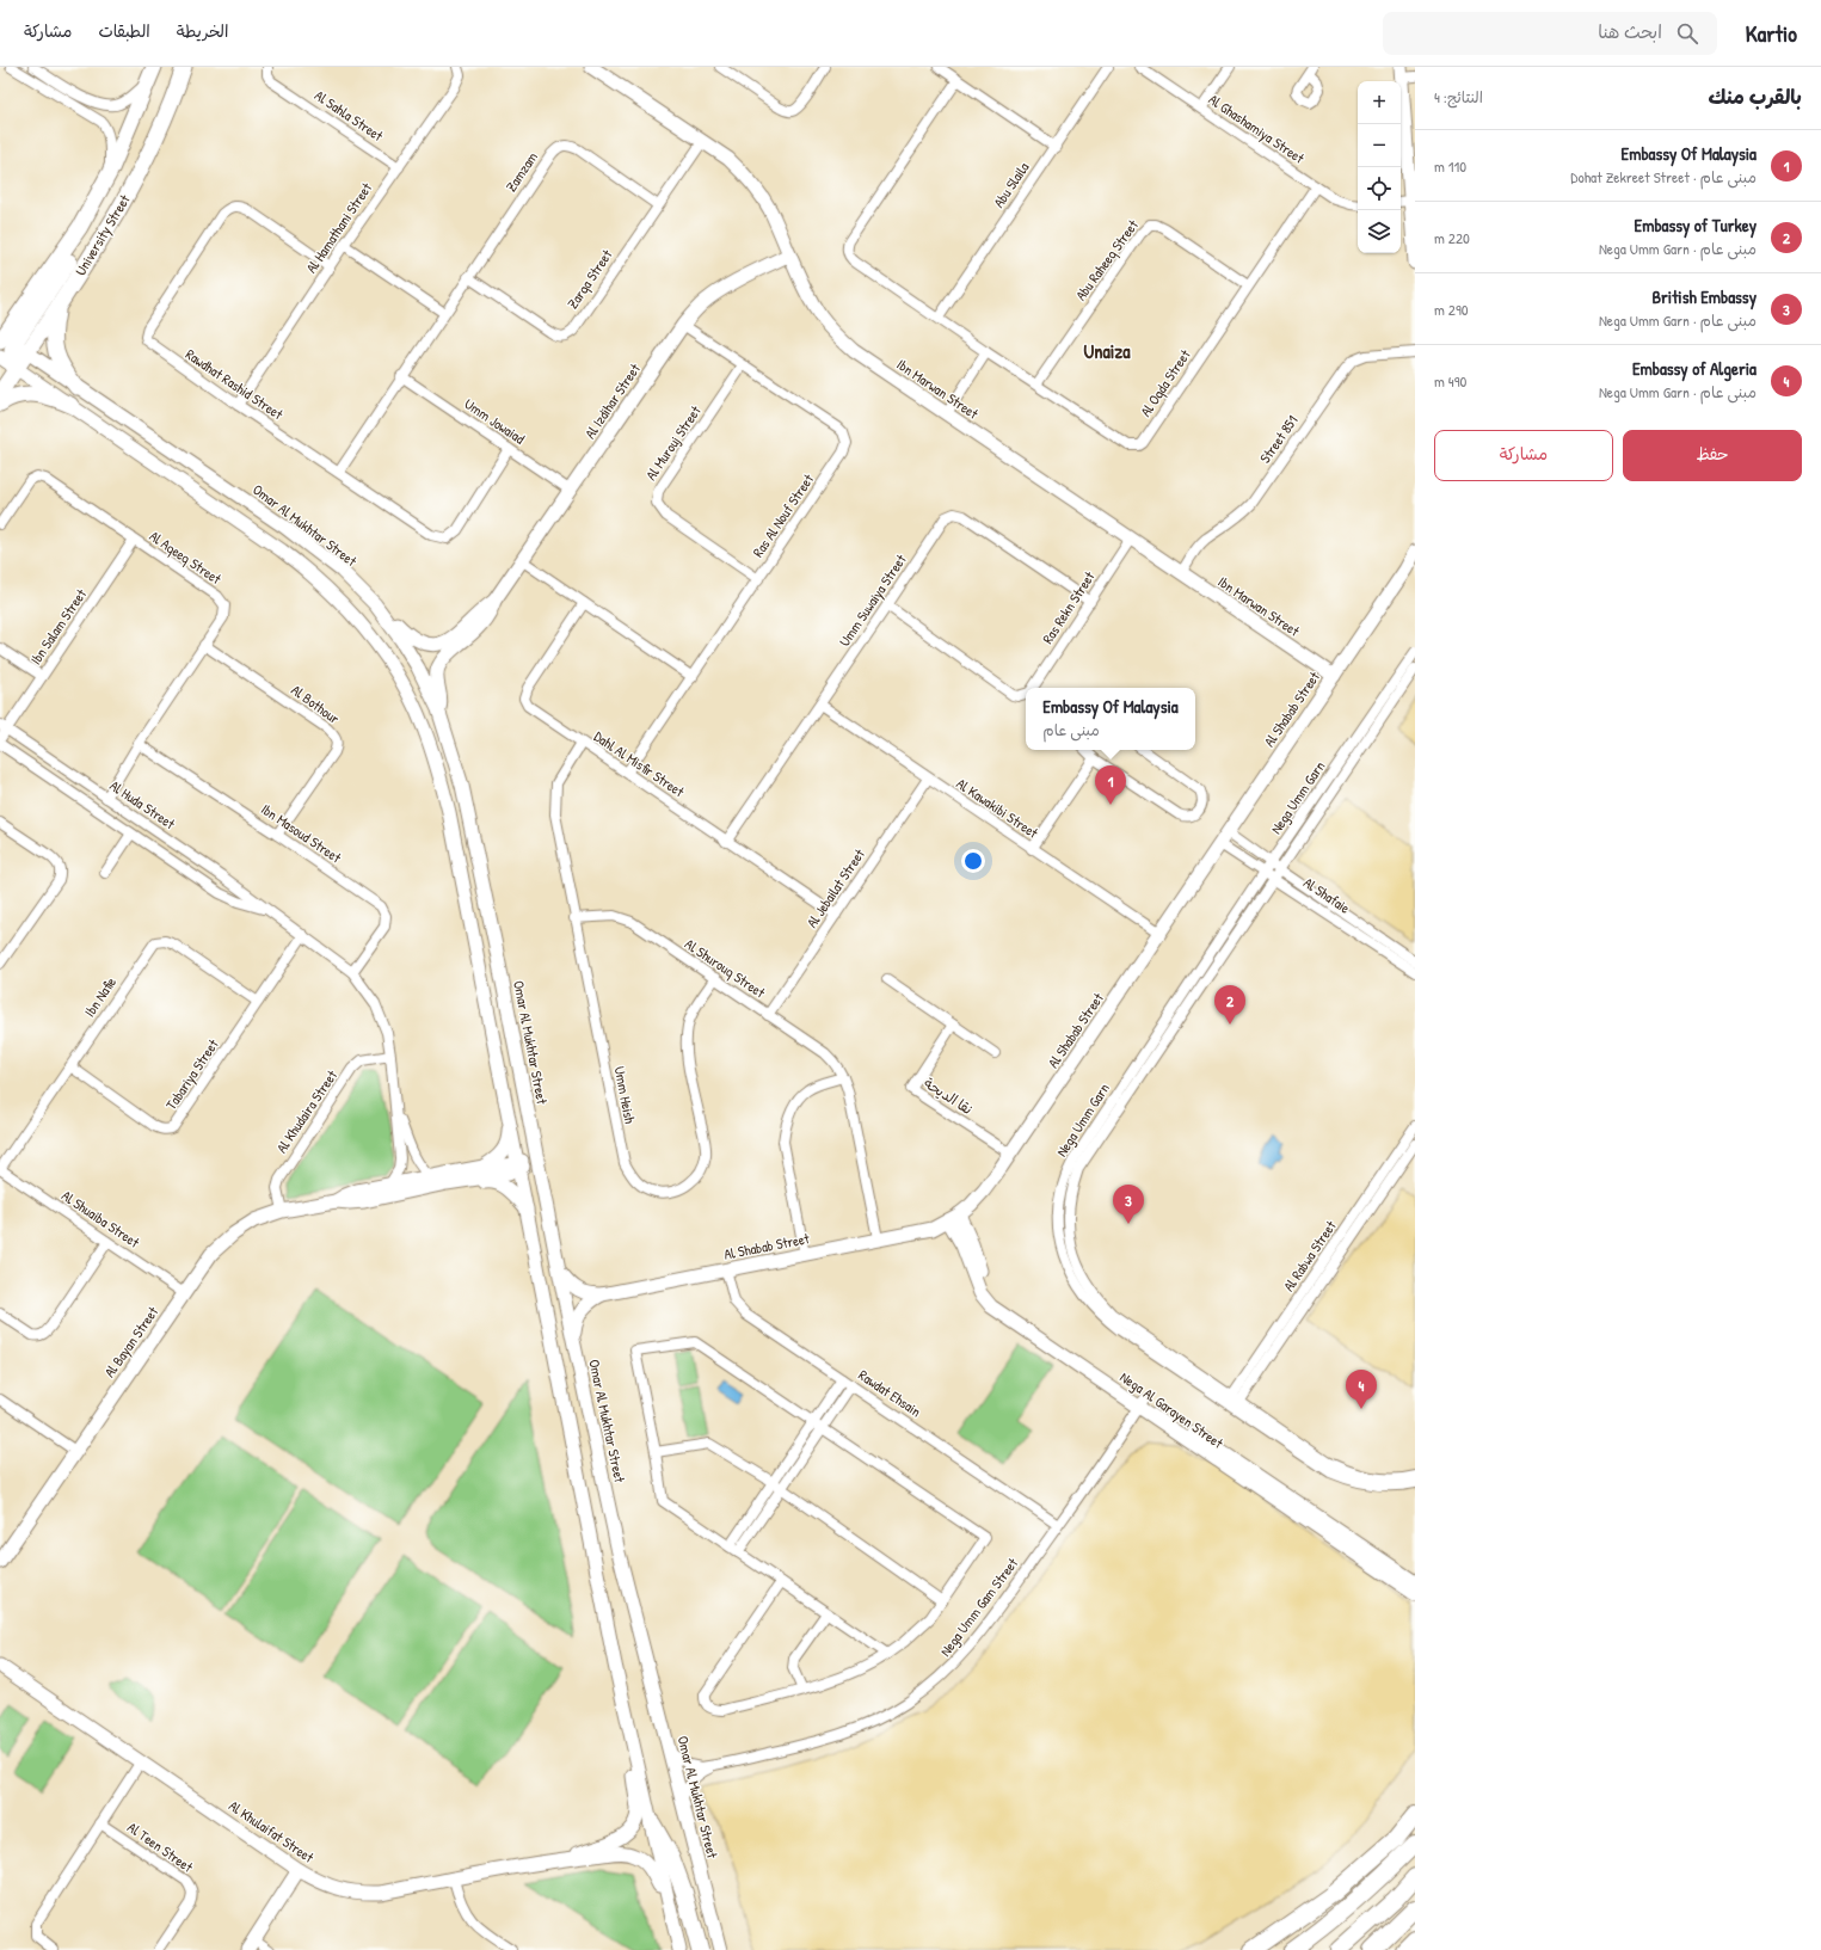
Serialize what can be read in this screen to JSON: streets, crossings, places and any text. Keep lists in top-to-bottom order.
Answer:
{
  "streets": {
    "main road": ["University Street"],
    "street": [
      "Al Sahla Street",
      "Al Ghashamiya Street",
      "Zamzam",
      "Abu Slaila",
      "Al Hamathani Street",
      "Abu Raheeq Street",
      "Zarqa Street",
      "Al Oqda Street",
      "Rawdhat Rashid Street",
      "Ibn Marwan Street",
      "Al Izdihar Street",
      "Umm Jowaiad",
      "Street 851",
      "Al Murouj Street",
      "Ras Al Nouf Street",
      "Omar Al Mukhtar Street",
      "Al Aqeeq Street",
      "Umm Suwaiya Street",
      "Ras Rekn Street",
      "Ibn Salam Street",
      "Al Bothour",
      "Al Shabab Street",
      "Dahl Al Misfir Street",
      "Nega Umm Garn",
      "Al Huda Street",
      "Al Kawakibi Street",
      "Ibn Masoud Street",
      "Al Jebailat Street",
      "Al Shafaie",
      "Al Shurouq Street",
      "Ibn Nafie",
      "Tabariya Street",
      "Umm Heish",
      "نقا الديحة",
      "Al Khudaira Street",
      "Al Shuaiba Street",
      "Al Rabwa Street",
      "Al Bayan Street",
      "Rawdat Ehsain",
      "Nega Al Garayen Street",
      "Nega Umm Gam Street",
      "Al Khulaifat Street",
      "Al Teen Street"
    ]
  },
  "crossings": [
    ["Al Sahla Street", "Al Hamathani Street"],
    ["Al Ghashamiya Street", "Al Oqda Street"],
    ["Zamzam", "Zarqa Street"],
    ["Zamzam", "Rawdhat Rashid Street"],
    ["Zamzam", "Umm Jowaiad"],
    ["Abu Slaila", "Al Oqda Street"],
    ["Al Hamathani Street", "Rawdhat Rashid Street"],
    ["University Street", "Omar Al Mukhtar Street"],
    ["Abu Raheeq Street", "Al Oqda Street"],
    ["Zarqa Street", "Ibn Marwan Street"],
    ["Rawdhat Rashid Street", "Umm Jowaiad"],
    ["Ibn Marwan Street", "Al Izdihar Street"],
    ["Ibn Marwan Street", "Street 851"],
    ["Ibn Marwan Street", "Ras Rekn Street"],
    ["Ibn Marwan Street", "Al Shabab Street"],
    ["Al Izdihar Street", "Umm Jowaiad"],
    ["Al Izdihar Street", "Ras Al Nouf Street"],
    ["Al Izdihar Street", "Omar Al Mukhtar Street"],
    ["Al Murouj Street", "Ras Al Nouf Street"],
    ["Ras Al Nouf Street", "Dahl Al Misfir Street"],
    ["Omar Al Mukhtar Street", "Al Shabab Street"],
    ["Omar Al Mukhtar Street", "Al Bayan Street"],
    ["Omar Al Mukhtar Street", "Nega Umm Gam Street"],
    ["Al Aqeeq Street", "Ibn Salam Street"],
    ["Al Aqeeq Street", "Al Bothour"],
    ["Al Aqeeq Street", "Al Huda Street"],
    ["Al Aqeeq Street", "Ibn Masoud Street"],
    ["Umm Suwaiya Street", "Ras Rekn Street"],
    ["Umm Suwaiya Street", "Dahl Al Misfir Street"],
    ["Umm Suwaiya Street", "Al Kawakibi Street"],
    ["Ibn Salam Street", "Al Huda Street"],
    ["Al Bothour", "Ibn Masoud Street"],
    ["Al Shabab Street", "Al Kawakibi Street"],
    ["Al Shabab Street", "Al Shafaie"],
    ["Al Shabab Street", "Al Shurouq Street"],
    ["Al Shabab Street", "نقا الديحة"],
    ["Al Shabab Street", "Rawdat Ehsain"],
    ["Al Shabab Street", "Nega Al Garayen Street"],
    ["Dahl Al Misfir Street", "Al Jebailat Street"],
    ["Dahl Al Misfir Street", "Umm Heish"],
    ["Nega Umm Garn", "Al Shafaie"],
    ["Nega Umm Garn", "Al Rabwa Street"],
    ["Al Huda Street", "Ibn Masoud Street"],
    ["Al Huda Street", "Tabariya Street"],
    ["Al Huda Street", "Al Khudaira Street"],
    ["Al Huda Street", "Al Bayan Street"],
    ["Al Kawakibi Street", "Al Jebailat Street"],
    ["Al Jebailat Street", "Al Shurouq Street"],
    ["Al Shurouq Street", "Umm Heish"],
    ["Ibn Nafie", "Tabariya Street"],
    ["Ibn Nafie", "Al Shuaiba Street"],
    ["Al Khudaira Street", "Al Bayan Street"],
    ["Al Shuaiba Street", "Al Bayan Street"],
    ["Rawdat Ehsain", "Nega Umm Gam Street"],
    ["Nega Al Garayen Street", "Nega Umm Gam Street"]
  ],
  "districts": ["Unaiza"],
  "page": {
    "header": "Kartio",
    "search": "ابحث هنا",
    "nav": ["الخريطة", "الطبقات", "مشاركة"],
    "heading": ["بالقرب منك", "النتائج: 4"],
    "map_buttons": ["+", "−"],
    "list": [
      {
        "mark": "1",
        "name": "Embassy Of Malaysia",
        "note": "مبنى عام · Dohat Zekreet Street",
        "value": "110 m"
      },
      {
        "mark": "2",
        "name": "Embassy of Turkey",
        "note": "مبنى عام · Nega Umm Garn",
        "value": "220 m"
      },
      {
        "mark": "3",
        "name": "British Embassy",
        "note": "مبنى عام · Nega Umm Garn",
        "value": "290 m"
      },
      {
        "mark": "4",
        "name": "Embassy of Algeria",
        "note": "مبنى عام · Nega Umm Garn",
        "value": "490 m"
      }
    ],
    "buttons": ["حفظ", "مشاركة"],
    "popup": ["Embassy Of Malaysia", "مبنى عام"],
    "pins": [
      "1",
      "2",
      "3",
      "4"
    ]
  }
}
